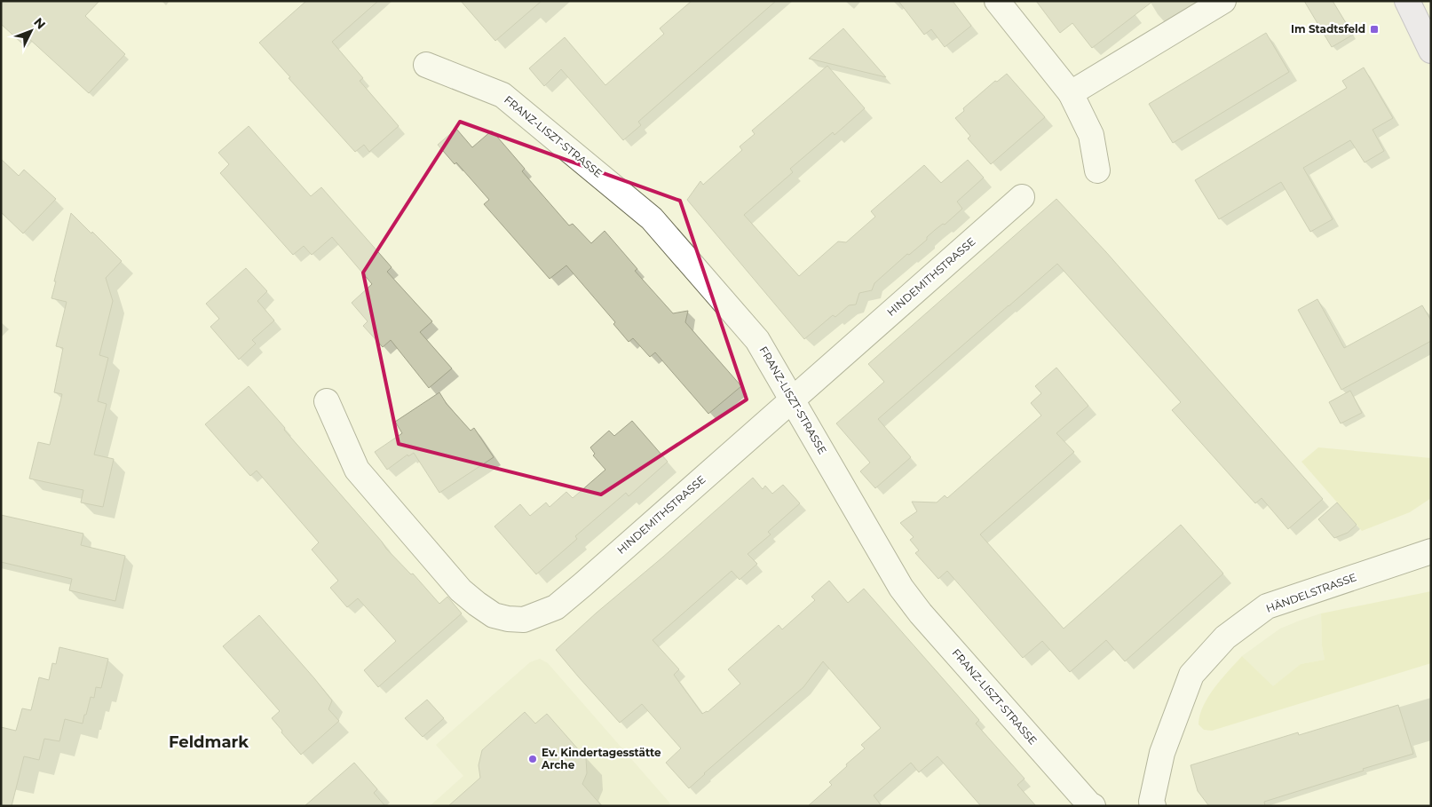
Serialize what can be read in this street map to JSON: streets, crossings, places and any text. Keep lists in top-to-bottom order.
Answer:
{
  "streets": {
    "street": ["FRANZ-LISZT-STRASSE", "HINDEMITHSTRASSE", "HÄNDELSTRASSE"]
  },
  "crossings": [
    ["FRANZ-LISZT-STRASSE", "HINDEMITHSTRASSE"]
  ],
  "districts": ["Feldmark"],
  "places": {
    "transit": ["Im Stadtsfeld"],
    "other": ["Ev. Kindertagesstätte Arche"]
  },
  "north": "top right"
}
